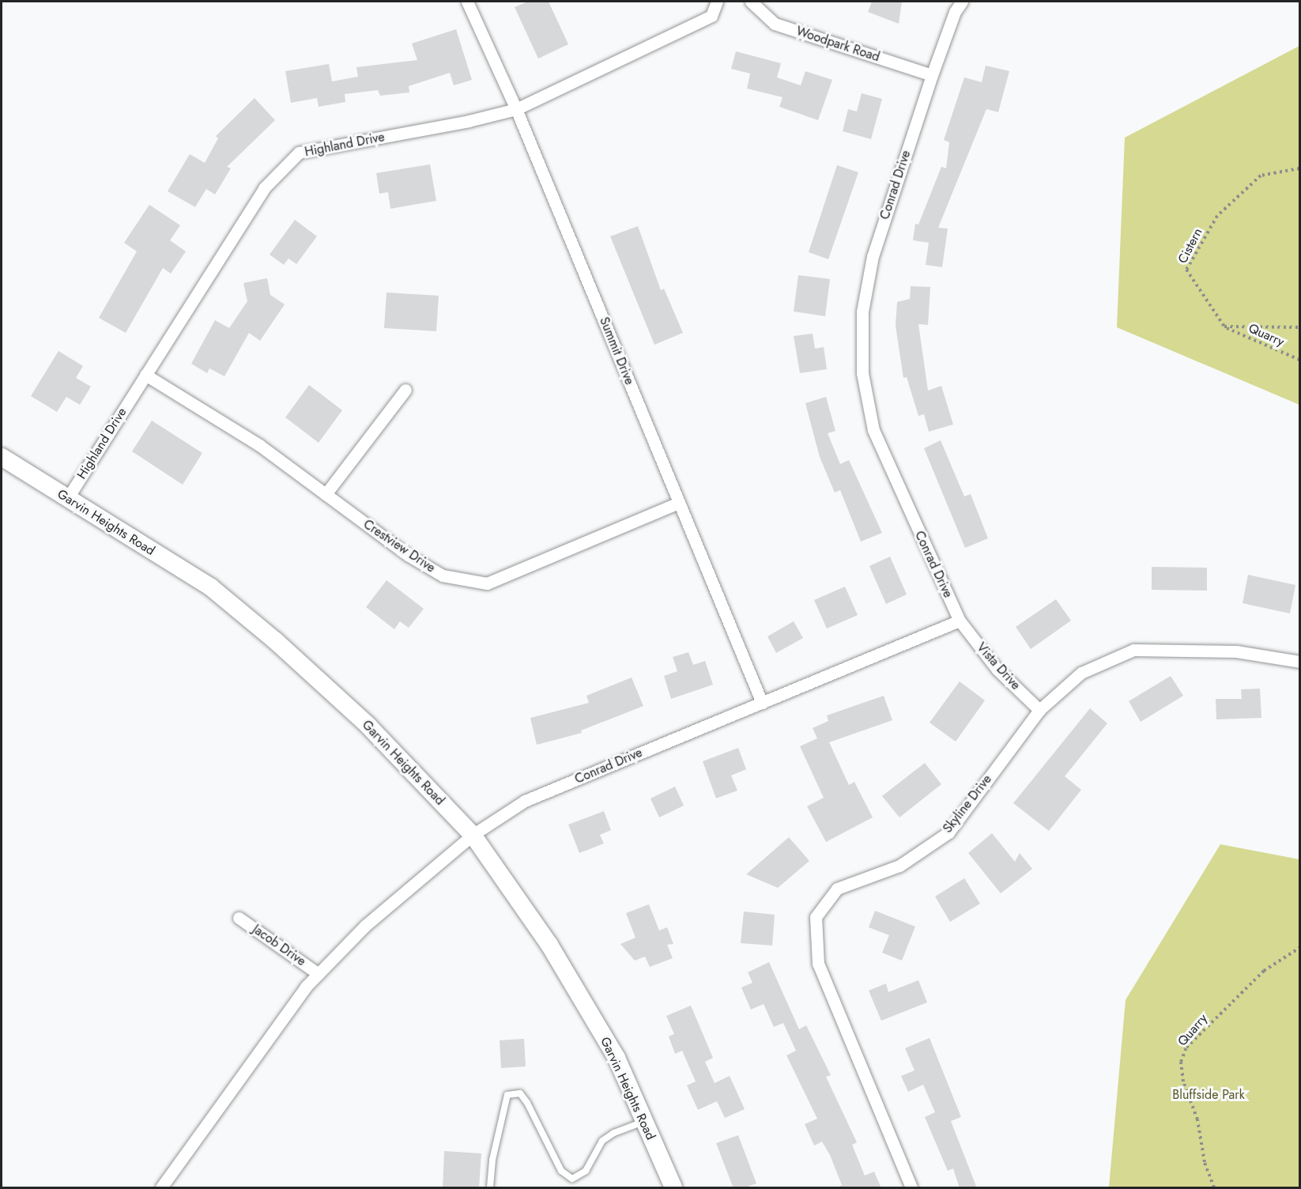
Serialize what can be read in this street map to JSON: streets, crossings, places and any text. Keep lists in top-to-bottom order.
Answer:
{
  "streets": {
    "main road": ["Garvin Heights Road"],
    "street": [
      "Woodpark Road",
      "Highland Drive",
      "Conrad Drive",
      "Summit Drive",
      "Crestview Drive",
      "Vista Drive",
      "Skyline Drive",
      "Jacob Drive"
    ],
    "path": ["Cistern", "Quarry"]
  },
  "crossings": [
    ["Woodpark Road", "Conrad Drive"],
    ["Highland Drive", "Summit Drive"],
    ["Highland Drive", "Garvin Heights Road"],
    ["Highland Drive", "Crestview Drive"],
    ["Conrad Drive", "Summit Drive"],
    ["Conrad Drive", "Garvin Heights Road"],
    ["Conrad Drive", "Vista Drive"],
    ["Conrad Drive", "Jacob Drive"],
    ["Cistern", "Quarry"],
    ["Summit Drive", "Crestview Drive"],
    ["Vista Drive", "Skyline Drive"]
  ],
  "parks": ["Bluffside Park"]
}
